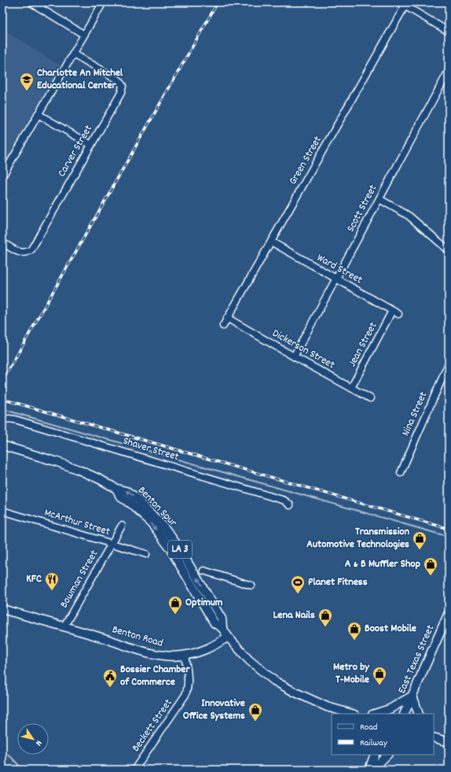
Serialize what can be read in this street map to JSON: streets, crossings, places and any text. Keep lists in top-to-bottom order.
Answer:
{
  "streets": {
    "main road": [
      "Benton Spur",
      "LA 3",
      "Benton Road",
      "East Texas Street"
    ],
    "street": [
      "Carver Street",
      "Green Street",
      "Scott Street",
      "Ward Street",
      "Jean Street",
      "Dickerson Street",
      "Nina Street",
      "Shaver Street",
      "McArthur Street",
      "Bowman Street",
      "Beckett Street"
    ]
  },
  "crossings": [
    ["Green Street", "Ward Street"],
    ["Green Street", "Dickerson Street"],
    ["Scott Street", "Ward Street"],
    ["Scott Street", "Dickerson Street"],
    ["Ward Street", "Jean Street"],
    ["Jean Street", "Dickerson Street"],
    ["Benton Spur", "LA 3"],
    ["Benton Spur", "Benton Road"],
    ["McArthur Street", "Bowman Street"],
    ["LA 3", "Benton Road"],
    ["Bowman Street", "Benton Road"],
    ["Benton Road", "Beckett Street"]
  ],
  "places": {
    "school or university": ["Charlotte An Mitchel Educational Center"],
    "shop": [
      "Transmission Automotive Technologies",
      "A & B Muffler Shop",
      "Optimum",
      "Lena Nails",
      "Boost Mobile",
      "Metro by T-Mobile",
      "Innovative Office Systems"
    ],
    "restaurant": ["KFC"],
    "sports": ["Planet Fitness"],
    "public building": ["Bossier Chamber of Commerce"]
  },
  "legend": ["Road", "Railway"],
  "north": "bottom right"
}
